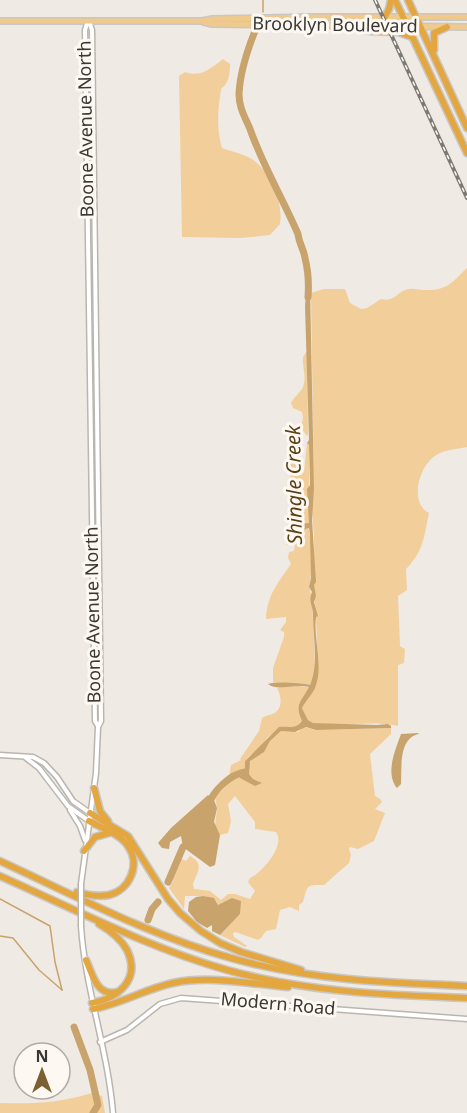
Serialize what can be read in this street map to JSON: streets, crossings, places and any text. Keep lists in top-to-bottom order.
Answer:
{
  "streets": {
    "main road": ["Brooklyn Boulevard"],
    "street": ["Boone Avenue North", "Modern Road"]
  },
  "crossings": [
    ["Brooklyn Boulevard", "Boone Avenue North"],
    ["Boone Avenue North", "Modern Road"]
  ],
  "water": ["Shingle Creek"],
  "north": "top"
}
